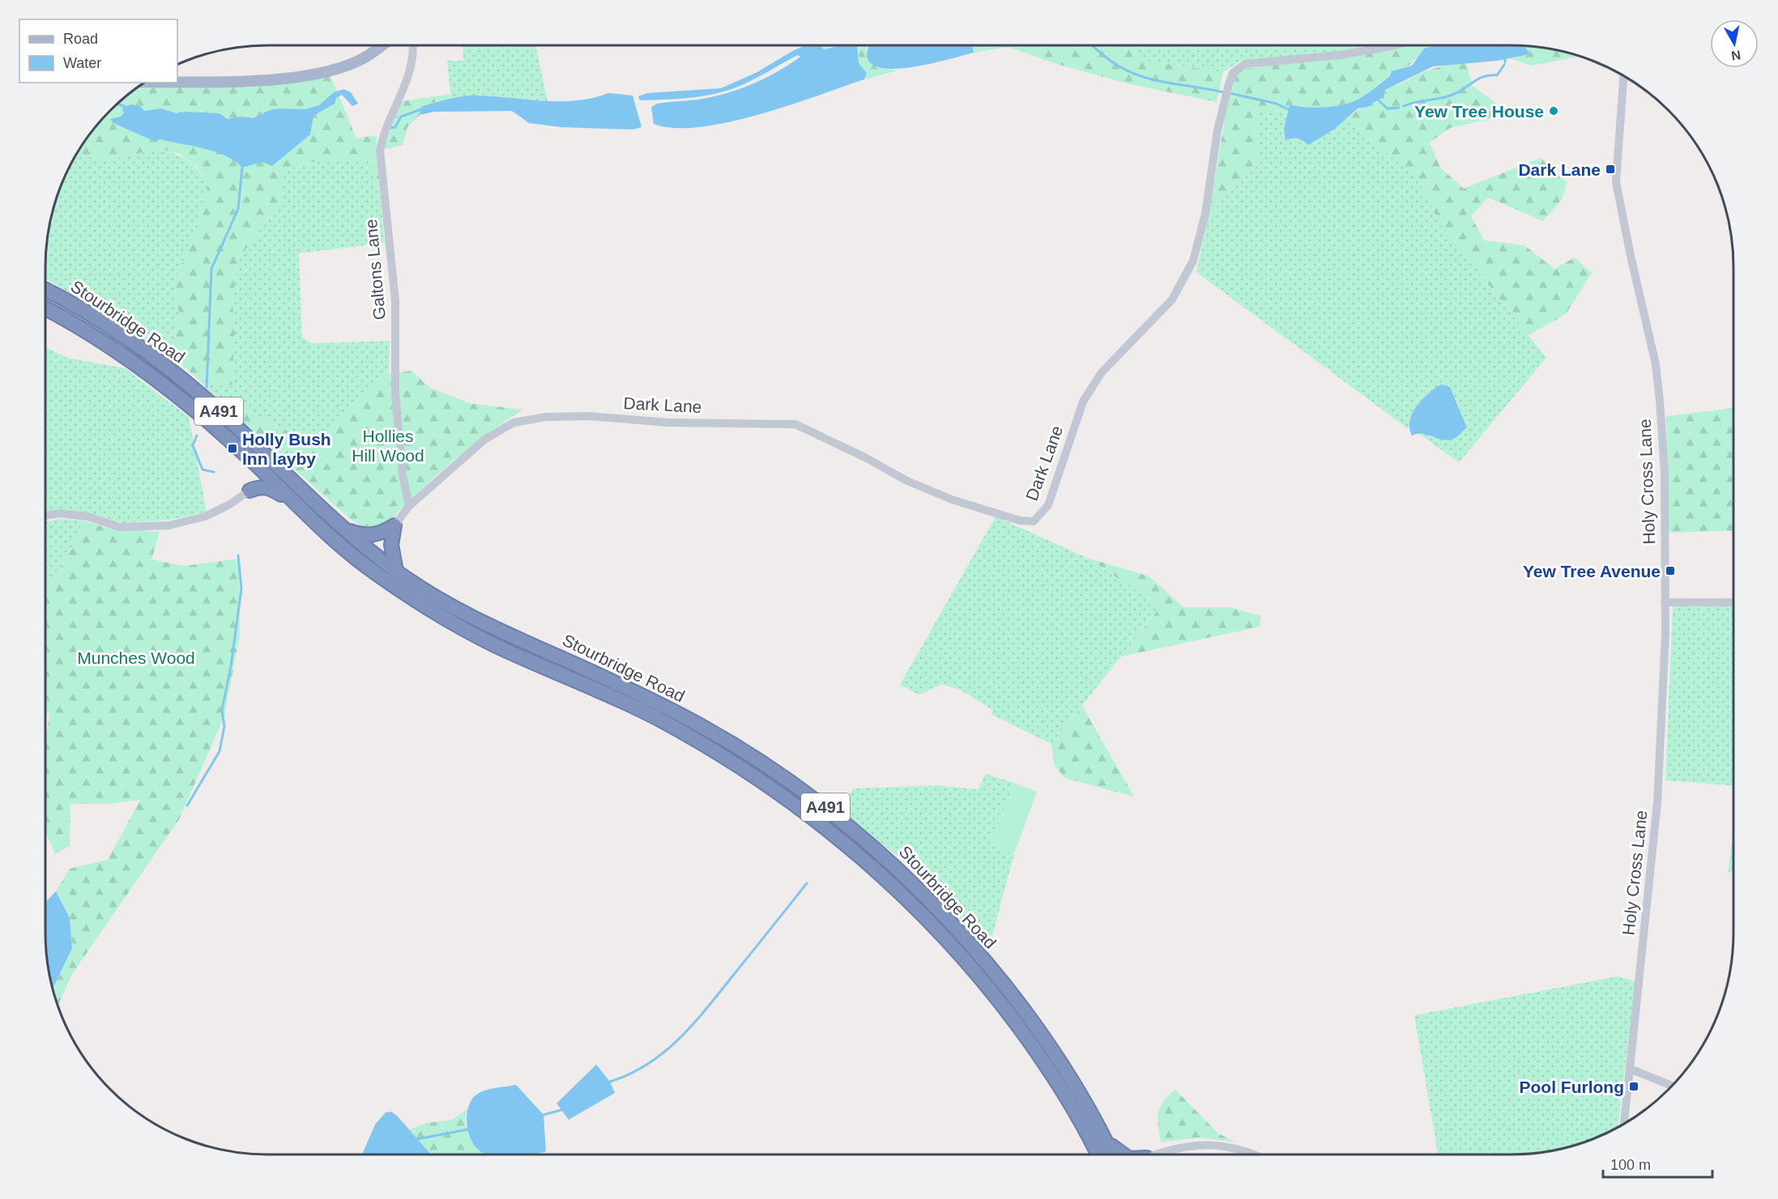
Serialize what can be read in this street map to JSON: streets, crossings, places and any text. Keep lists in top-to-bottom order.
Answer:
{
  "streets": {
    "highway": ["Stourbridge Road", "A491"],
    "street": ["Galtons Lane", "Dark Lane", "Holy Cross Lane"]
  },
  "crossings": [
    ["Galtons Lane", "Dark Lane"]
  ],
  "parks": ["Hollies Hill Wood", "Munches Wood"],
  "places": {
    "other": ["Yew Tree House"],
    "transit": [
      "Dark Lane",
      "Holly Bush Inn layby",
      "Yew Tree Avenue",
      "Pool Furlong"
    ]
  },
  "legend": ["Road", "Water"],
  "scale_bar": "100 m",
  "north": "bottom"
}
